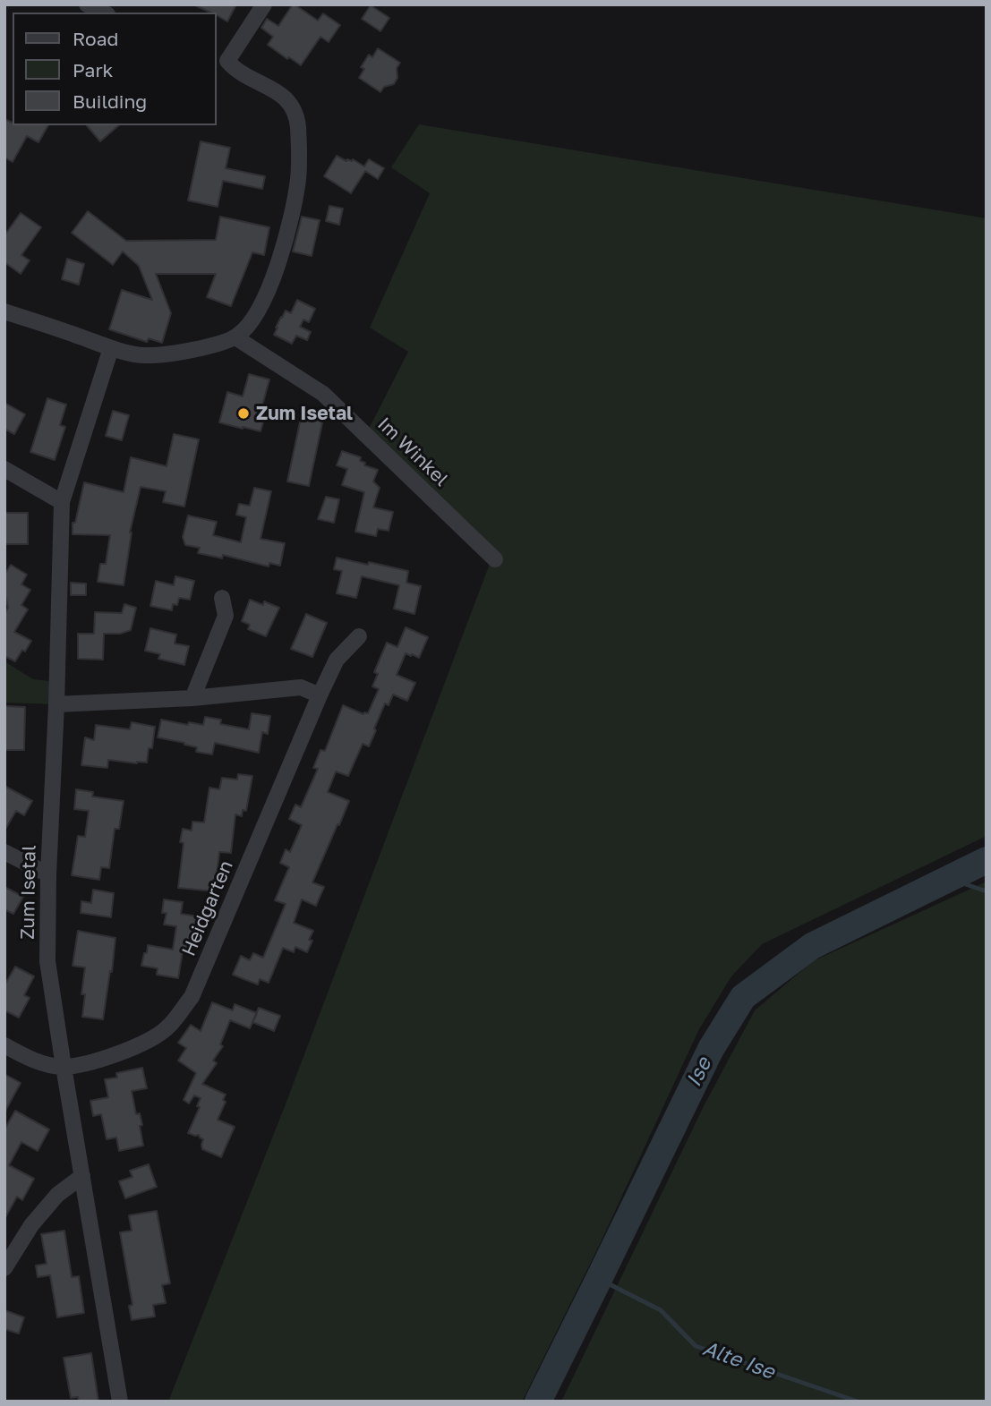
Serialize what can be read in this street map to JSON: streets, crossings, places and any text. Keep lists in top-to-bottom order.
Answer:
{
  "streets": {
    "street": ["Im Winkel", "Zum Isetal", "Heidgarten"]
  },
  "crossings": [
    ["Zum Isetal", "Heidgarten"]
  ],
  "water": ["Ise", "Alte Ise"],
  "places": ["Zum Isetal"],
  "legend": ["Road", "Park", "Building"]
}
